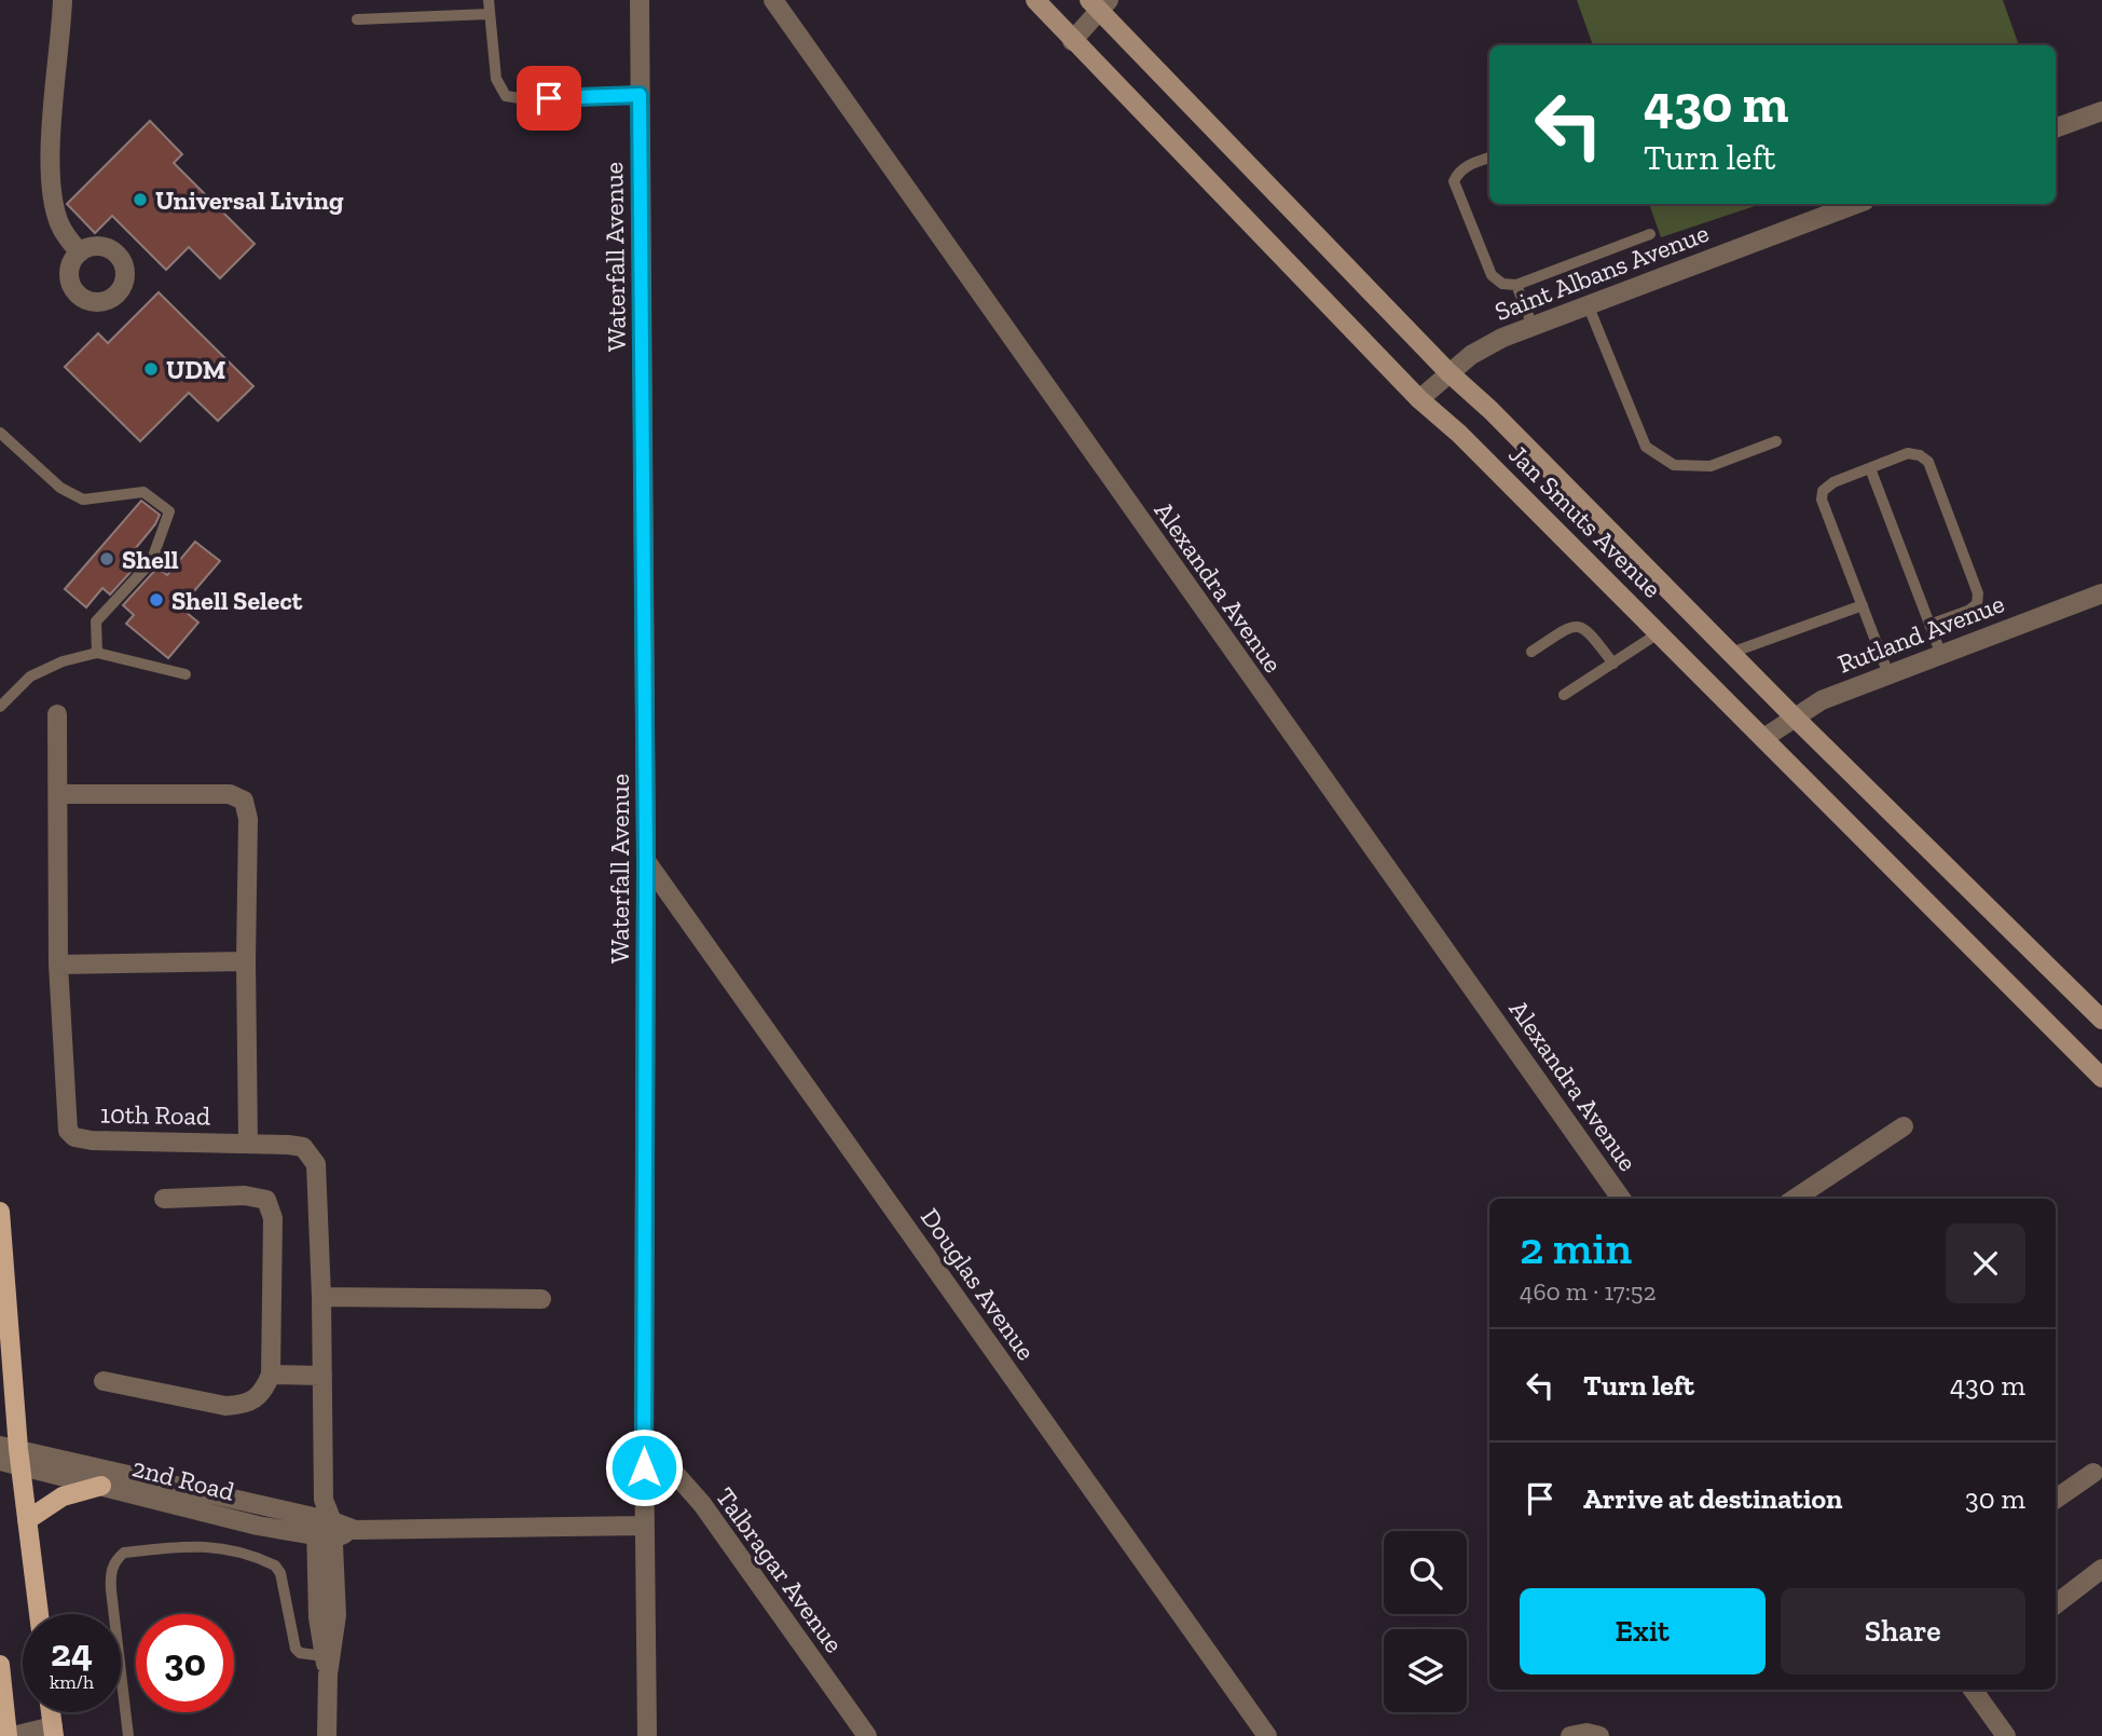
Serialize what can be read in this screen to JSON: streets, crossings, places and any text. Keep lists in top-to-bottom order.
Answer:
{
  "streets": {
    "main road": ["Jan Smuts Avenue"],
    "street": [
      "Waterfall Avenue",
      "Saint Albans Avenue",
      "Alexandra Avenue",
      "Rutland Avenue",
      "10th Road",
      "Douglas Avenue",
      "2nd Road",
      "Talbragar Avenue"
    ]
  },
  "crossings": [
    ["Waterfall Avenue", "Douglas Avenue"],
    ["Waterfall Avenue", "2nd Road"],
    ["Waterfall Avenue", "Talbragar Avenue"],
    ["Saint Albans Avenue", "Jan Smuts Avenue"],
    ["Jan Smuts Avenue", "Rutland Avenue"],
    ["10th Road", "2nd Road"]
  ],
  "places": [
    "Universal Living",
    "UDM",
    "Shell",
    "Shell Select"
  ],
  "page": {
    "turn": ["430 m", "Turn left"],
    "heading": ["2 min", "460 m · 17:52"],
    "list": [
      {
        "name": "Turn left",
        "value": "430 m"
      },
      {
        "name": "Arrive at destination",
        "value": "30 m"
      }
    ],
    "buttons": ["Exit", "Share"],
    "speed": "24 km/h",
    "limit": "30"
  }
}
